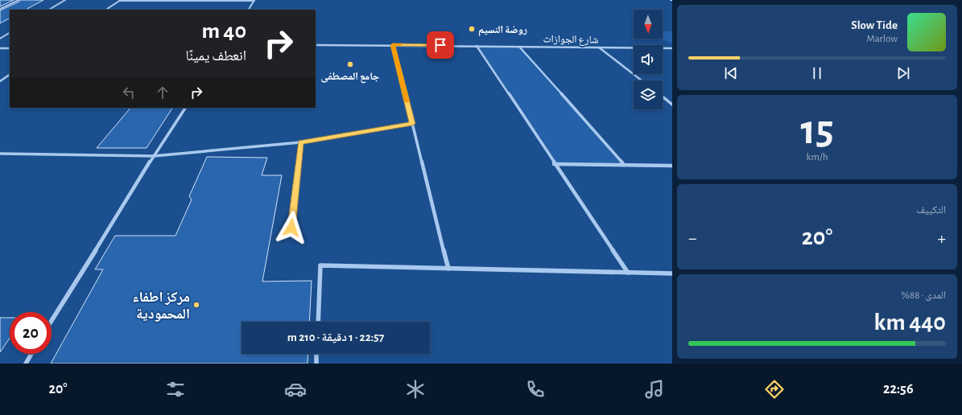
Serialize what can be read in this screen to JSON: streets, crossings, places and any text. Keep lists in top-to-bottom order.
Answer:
{
  "streets": {
    "street": ["شارع الجوازات"]
  },
  "places": ["روضة النسيم", "جامع المصطفى", "مركز اطفاء المحمودية"],
  "north": "bottom",
  "page": {
    "turn": ["40 m", "انعطف يمينًا"],
    "song": ["Slow Tide", "Marlow"],
    "tile": [
      ["15", "km/h"],
      "التكييف",
      ["المدى · 88%", "440 km"]
    ],
    "heat": ["−", "20°", "+"],
    "limit": "20",
    "trip": "22:57 · 1 دقيقة · 210 m",
    "tabs": ["22:56", "20°"]
  }
}
